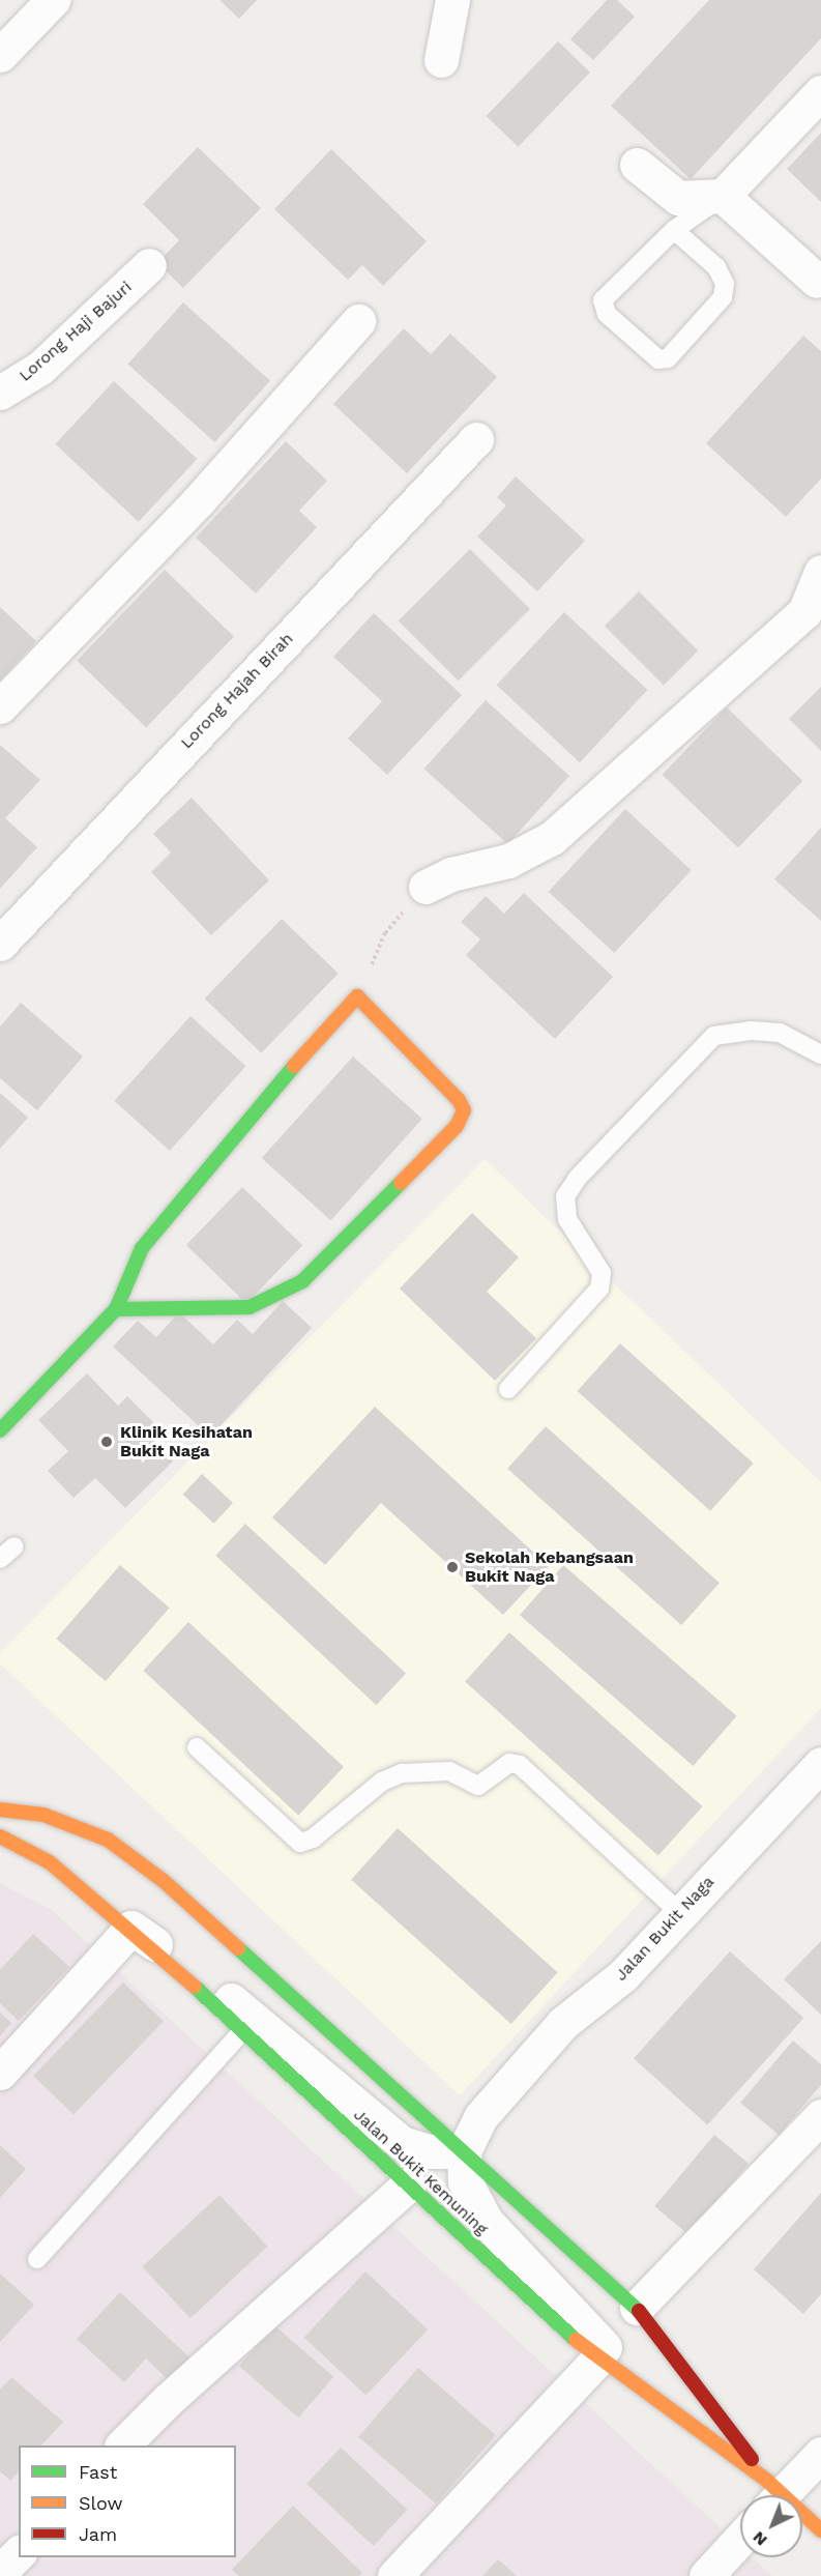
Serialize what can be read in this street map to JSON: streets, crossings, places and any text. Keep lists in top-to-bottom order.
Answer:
{
  "streets": {
    "main road": ["Jalan Bukit Kemuning"],
    "street": ["Lorong Haji Bajuri", "Lorong Hajah Birah", "Jalan Bukit Naga"]
  },
  "places": ["Klinik Kesihatan Bukit Naga", "Sekolah Kebangsaan Bukit Naga"],
  "legend": ["Fast", "Slow", "Jam"],
  "north": "bottom left"
}
